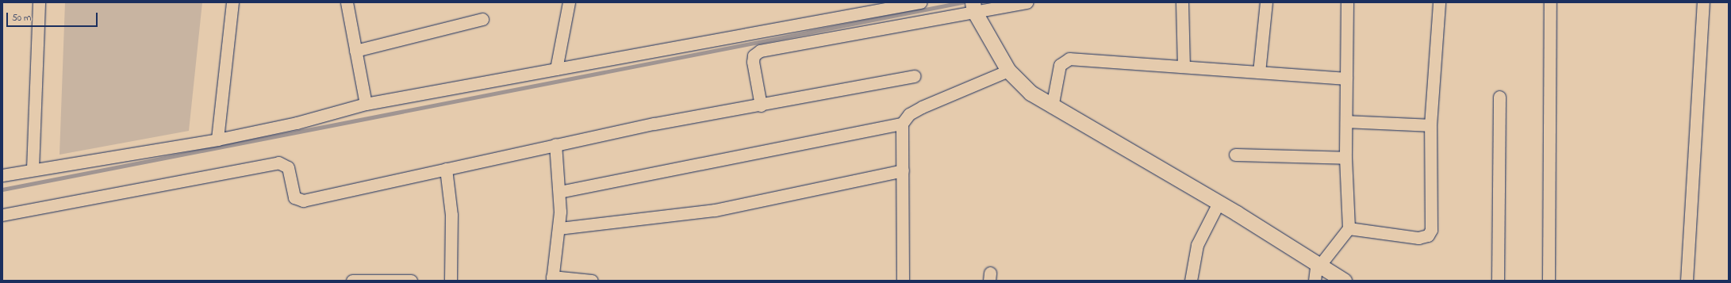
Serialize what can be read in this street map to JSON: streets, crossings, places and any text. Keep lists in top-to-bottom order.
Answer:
{
  "scale_bar": "50 m"
}
